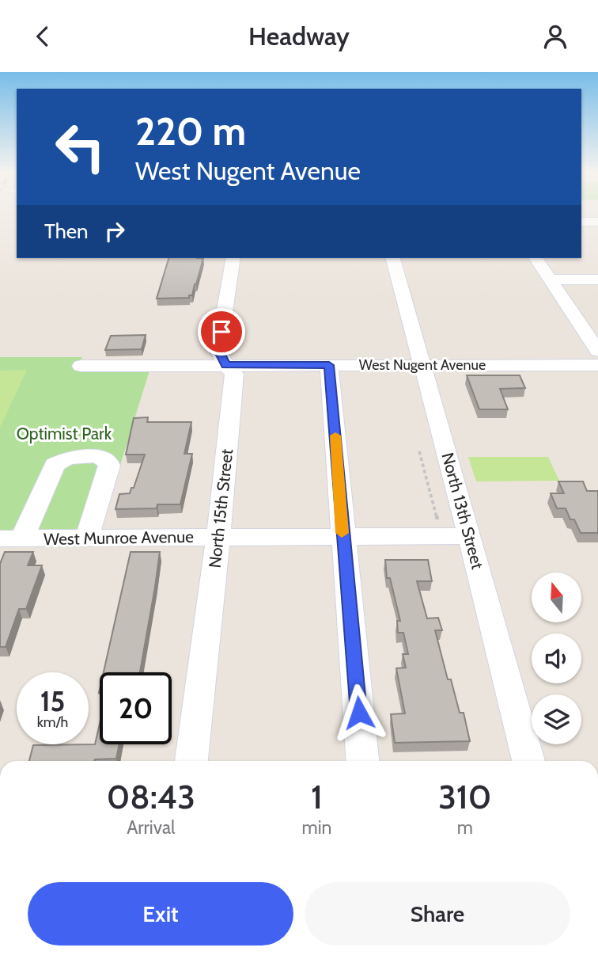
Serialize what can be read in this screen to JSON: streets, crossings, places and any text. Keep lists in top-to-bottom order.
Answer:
{
  "streets": {
    "street": [
      "West Nugent Avenue",
      "North 15th Street",
      "North 13th Street",
      "West Munroe Avenue"
    ]
  },
  "crossings": [
    ["West Nugent Avenue", "North 15th Street"],
    ["West Nugent Avenue", "North 13th Street"],
    ["North 15th Street", "West Munroe Avenue"],
    ["North 13th Street", "West Munroe Avenue"]
  ],
  "parks": ["Optimist Park"],
  "north": "top",
  "page": {
    "header": "Headway",
    "turn": ["220 m", "West Nugent Avenue"],
    "then": "Then",
    "speed": "15 km/h",
    "limit": "20",
    "eta": [
      "08:43",
      "Arrival",
      "1",
      "min",
      "310",
      "m"
    ],
    "buttons": ["Exit", "Share"]
  }
}
